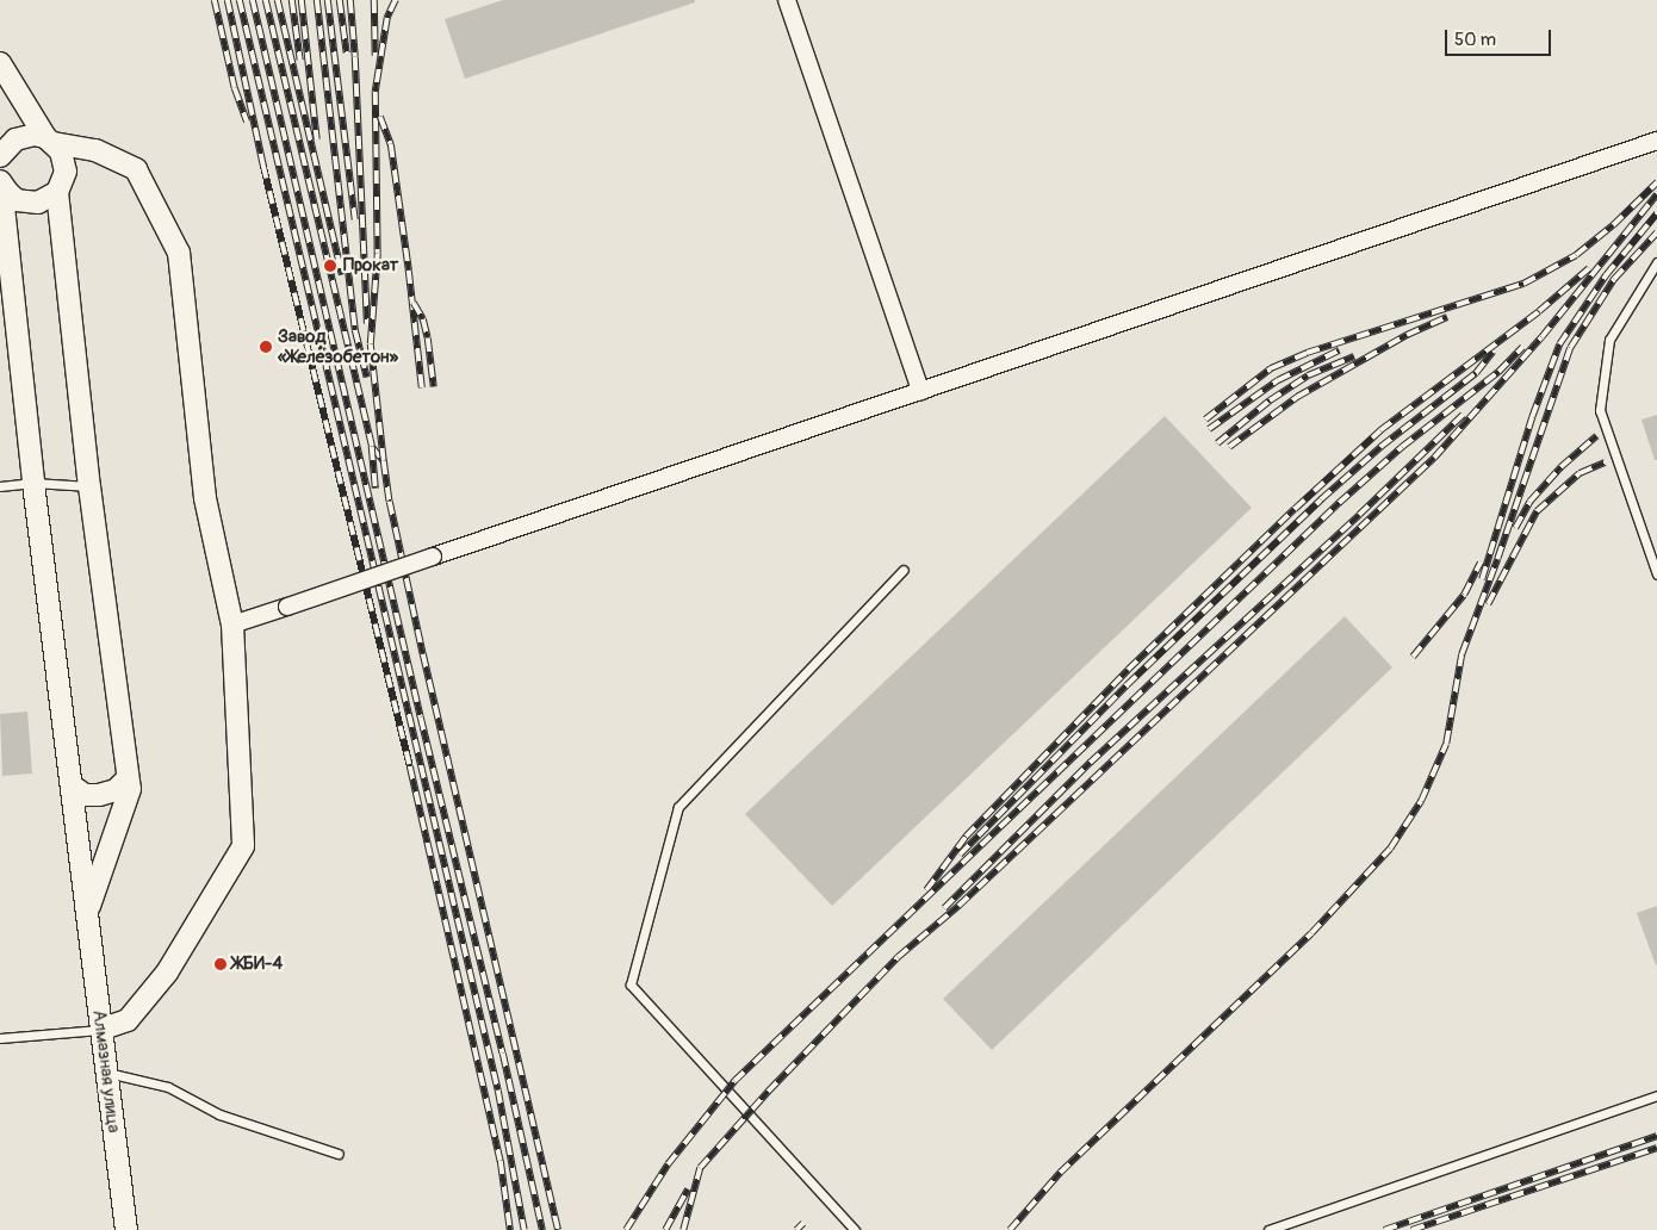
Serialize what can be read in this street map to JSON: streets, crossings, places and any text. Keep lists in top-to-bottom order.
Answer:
{
  "streets": {
    "street": ["Алмазная улица"]
  },
  "places": ["Прокат", "Завод «Железобетон»", "ЖБИ-4"],
  "scale_bar": "50 m"
}
